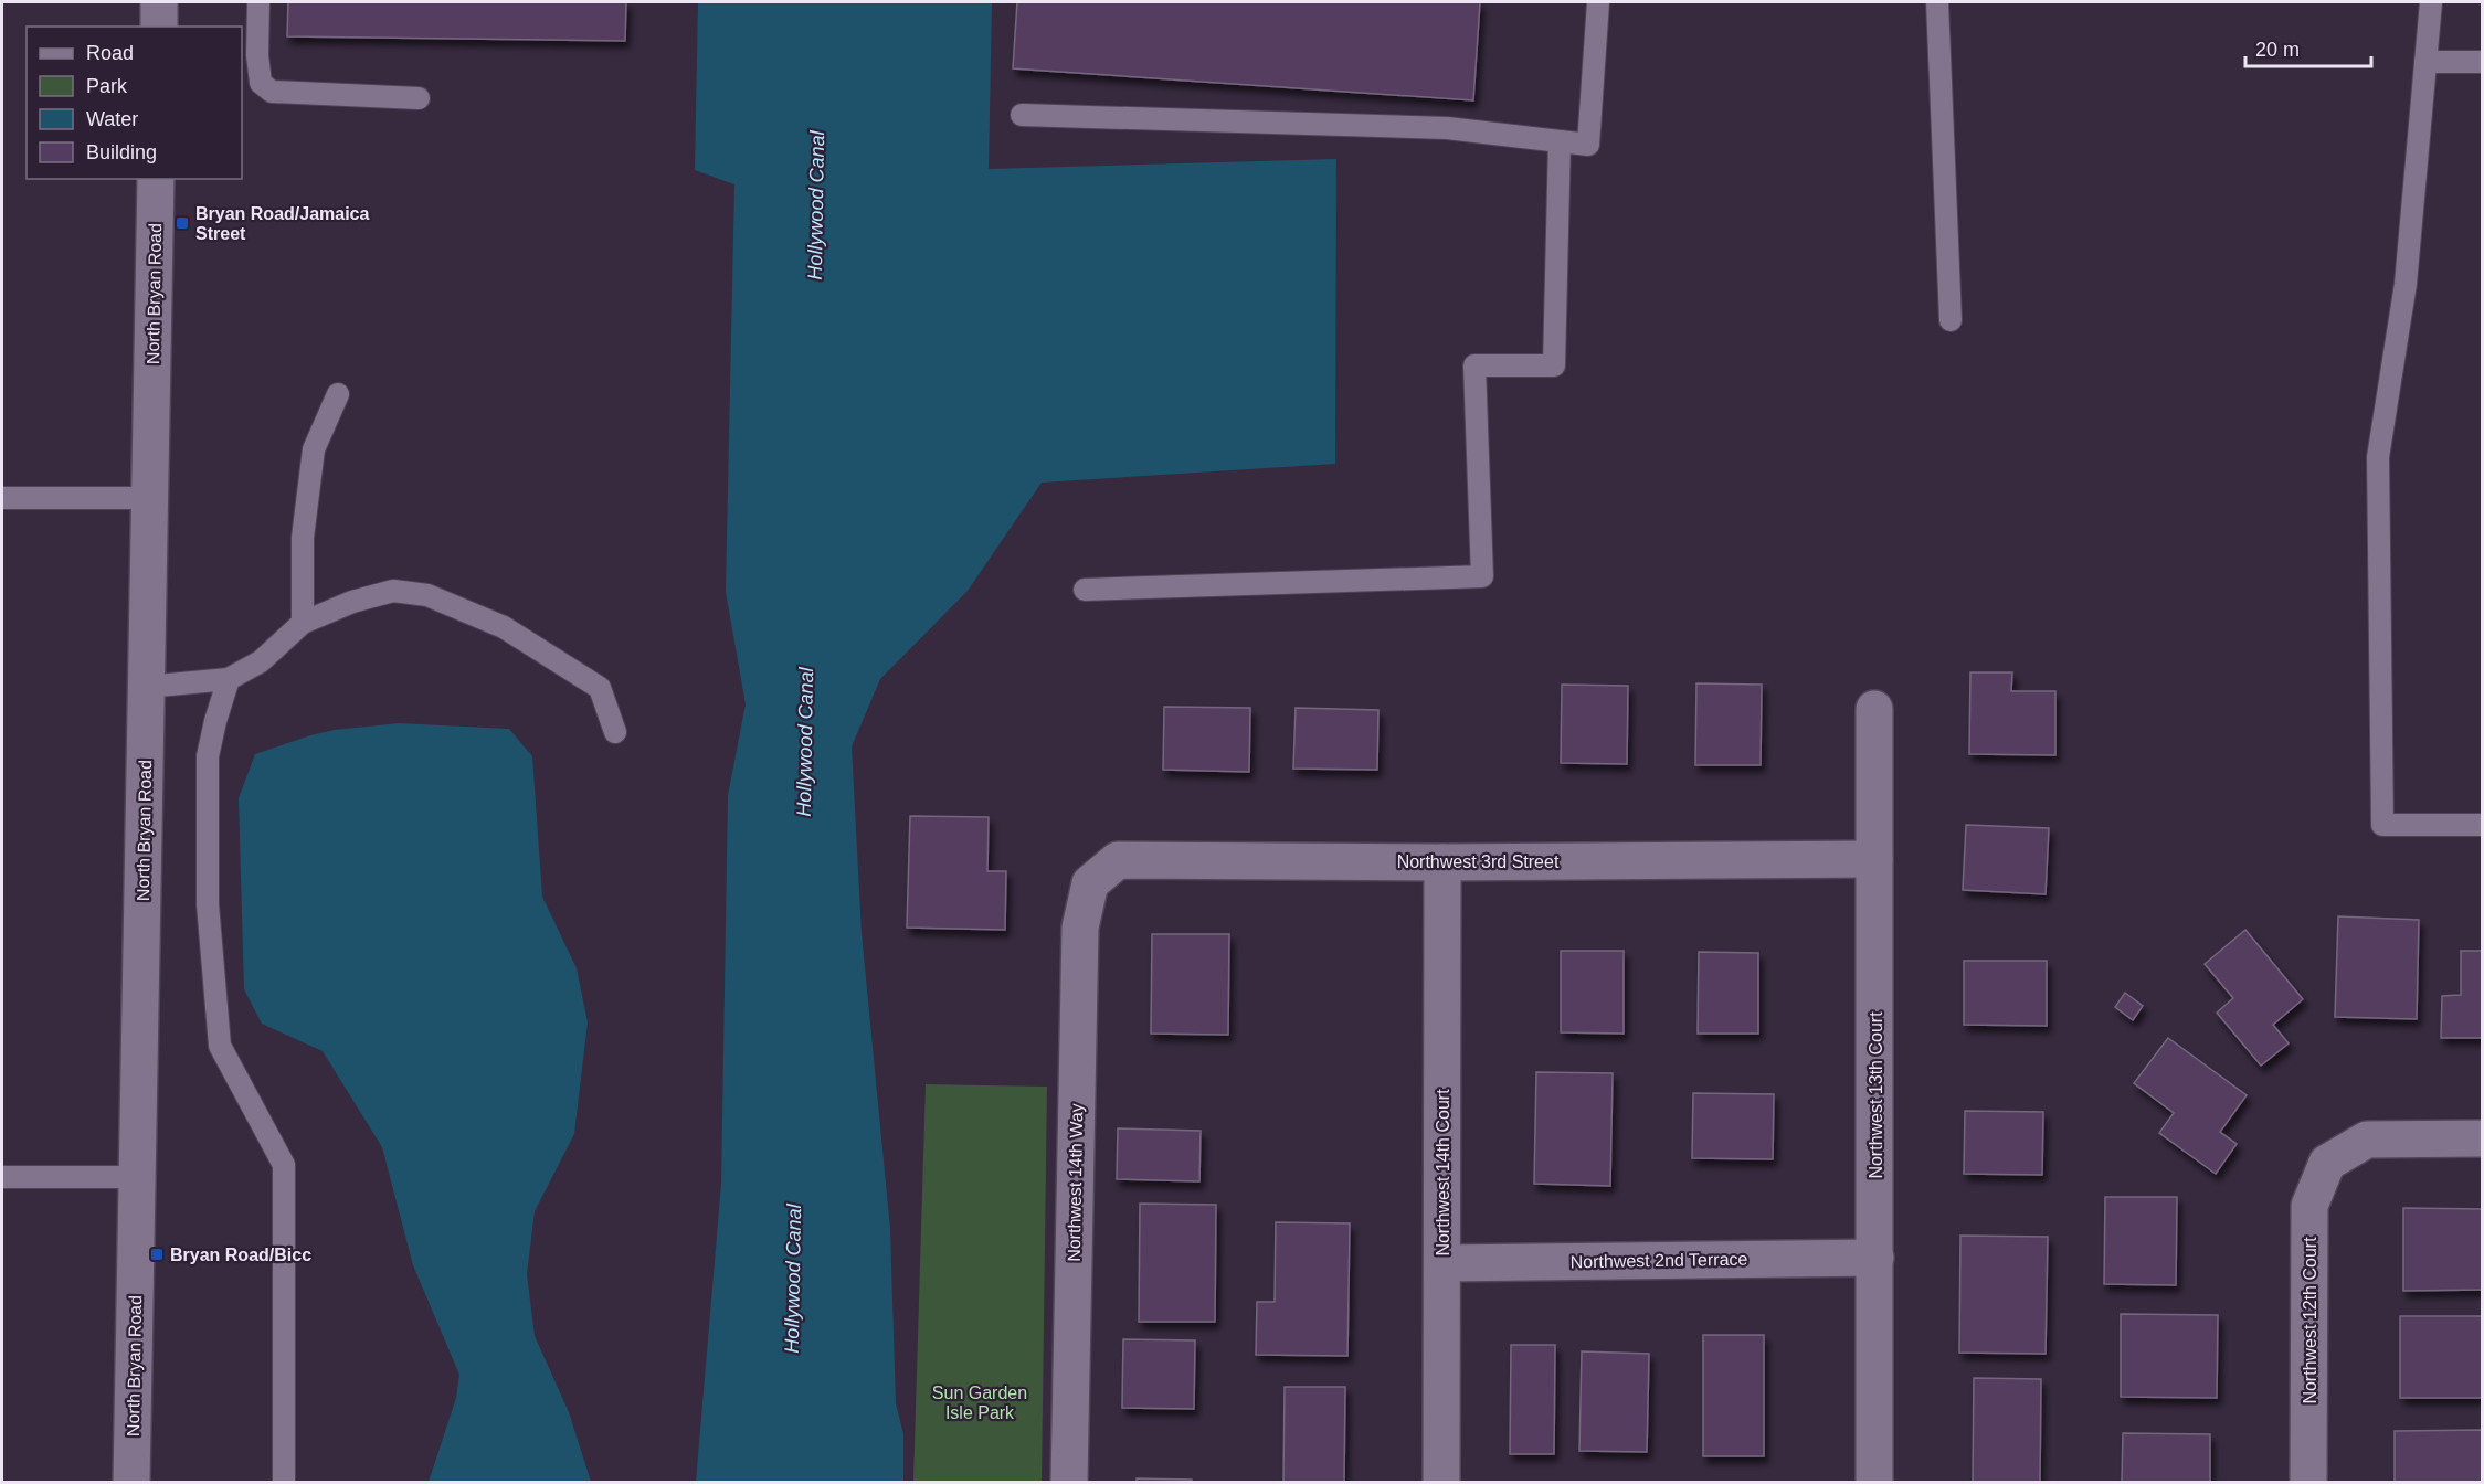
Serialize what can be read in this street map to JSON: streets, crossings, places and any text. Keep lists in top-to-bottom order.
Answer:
{
  "streets": {
    "street": [
      "North Bryan Road",
      "Northwest 3rd Street",
      "Northwest 13th Court",
      "Northwest 14th Court",
      "Northwest 14th Way",
      "Northwest 2nd Terrace",
      "Northwest 12th Court"
    ]
  },
  "crossings": [
    ["Northwest 3rd Street", "Northwest 13th Court"],
    ["Northwest 3rd Street", "Northwest 14th Court"],
    ["Northwest 3rd Street", "Northwest 14th Way"],
    ["Northwest 13th Court", "Northwest 2nd Terrace"],
    ["Northwest 14th Court", "Northwest 2nd Terrace"]
  ],
  "water": ["Hollywood Canal"],
  "parks": ["Sun Garden Isle Park"],
  "places": {
    "transit": ["Bryan Road/Jamaica Street", "Bryan Road/Bicc"]
  },
  "legend": [
    "Road",
    "Park",
    "Water",
    "Building"
  ],
  "scale_bar": "20 m"
}
